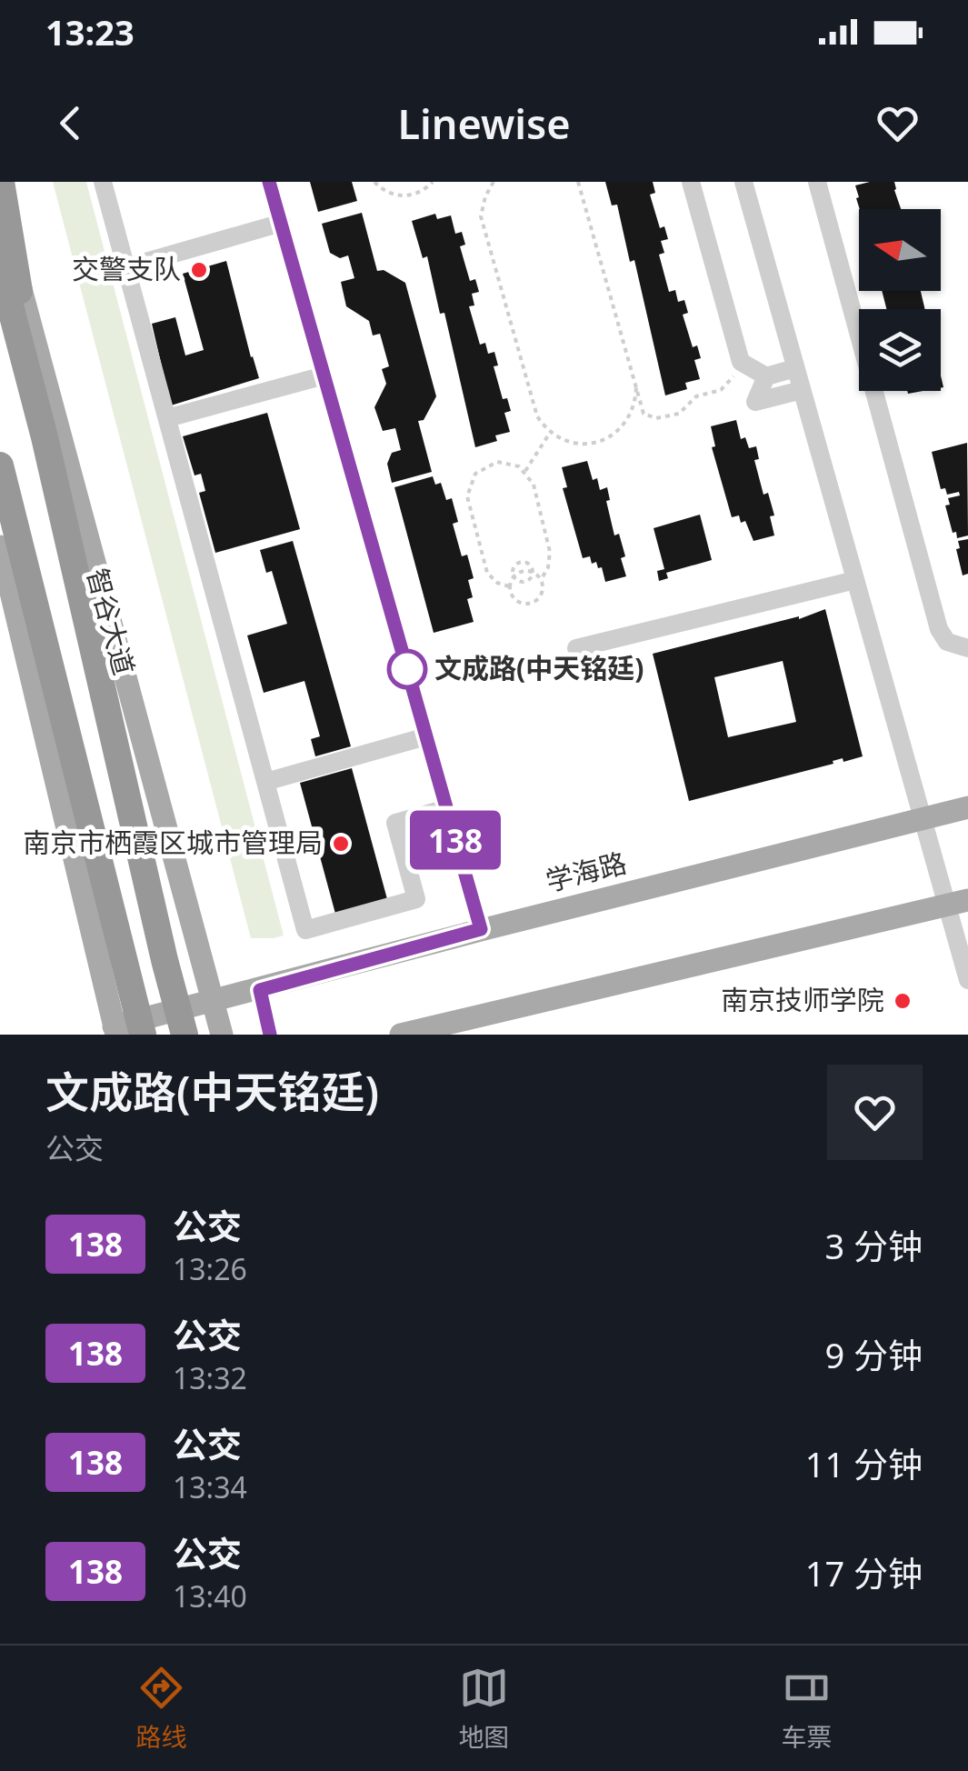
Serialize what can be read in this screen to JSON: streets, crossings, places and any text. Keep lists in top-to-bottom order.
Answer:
{
  "streets": {
    "highway": ["智谷大道"],
    "main road": ["学海路"]
  },
  "crossings": [
    ["智谷大道", "学海路"]
  ],
  "places": [
    "交警支队",
    "文成路(中天铭廷)",
    "南京市栖霞区城市管理局",
    "南京技师学院"
  ],
  "lines": ["bus line 138"],
  "north": "left",
  "page": {
    "status": "13:23",
    "header": "Linewise",
    "on_map": "138",
    "heading": ["文成路(中天铭廷)", "公交"],
    "list": [
      {
        "mark": "138",
        "name": "公交",
        "note": "13:26",
        "value": "3 分钟"
      },
      {
        "mark": "138",
        "name": "公交",
        "note": "13:32",
        "value": "9 分钟"
      },
      {
        "mark": "138",
        "name": "公交",
        "note": "13:34",
        "value": "11 分钟"
      },
      {
        "mark": "138",
        "name": "公交",
        "note": "13:40",
        "value": "17 分钟"
      }
    ],
    "tabs": ["路线", "地图", "车票"]
  }
}
